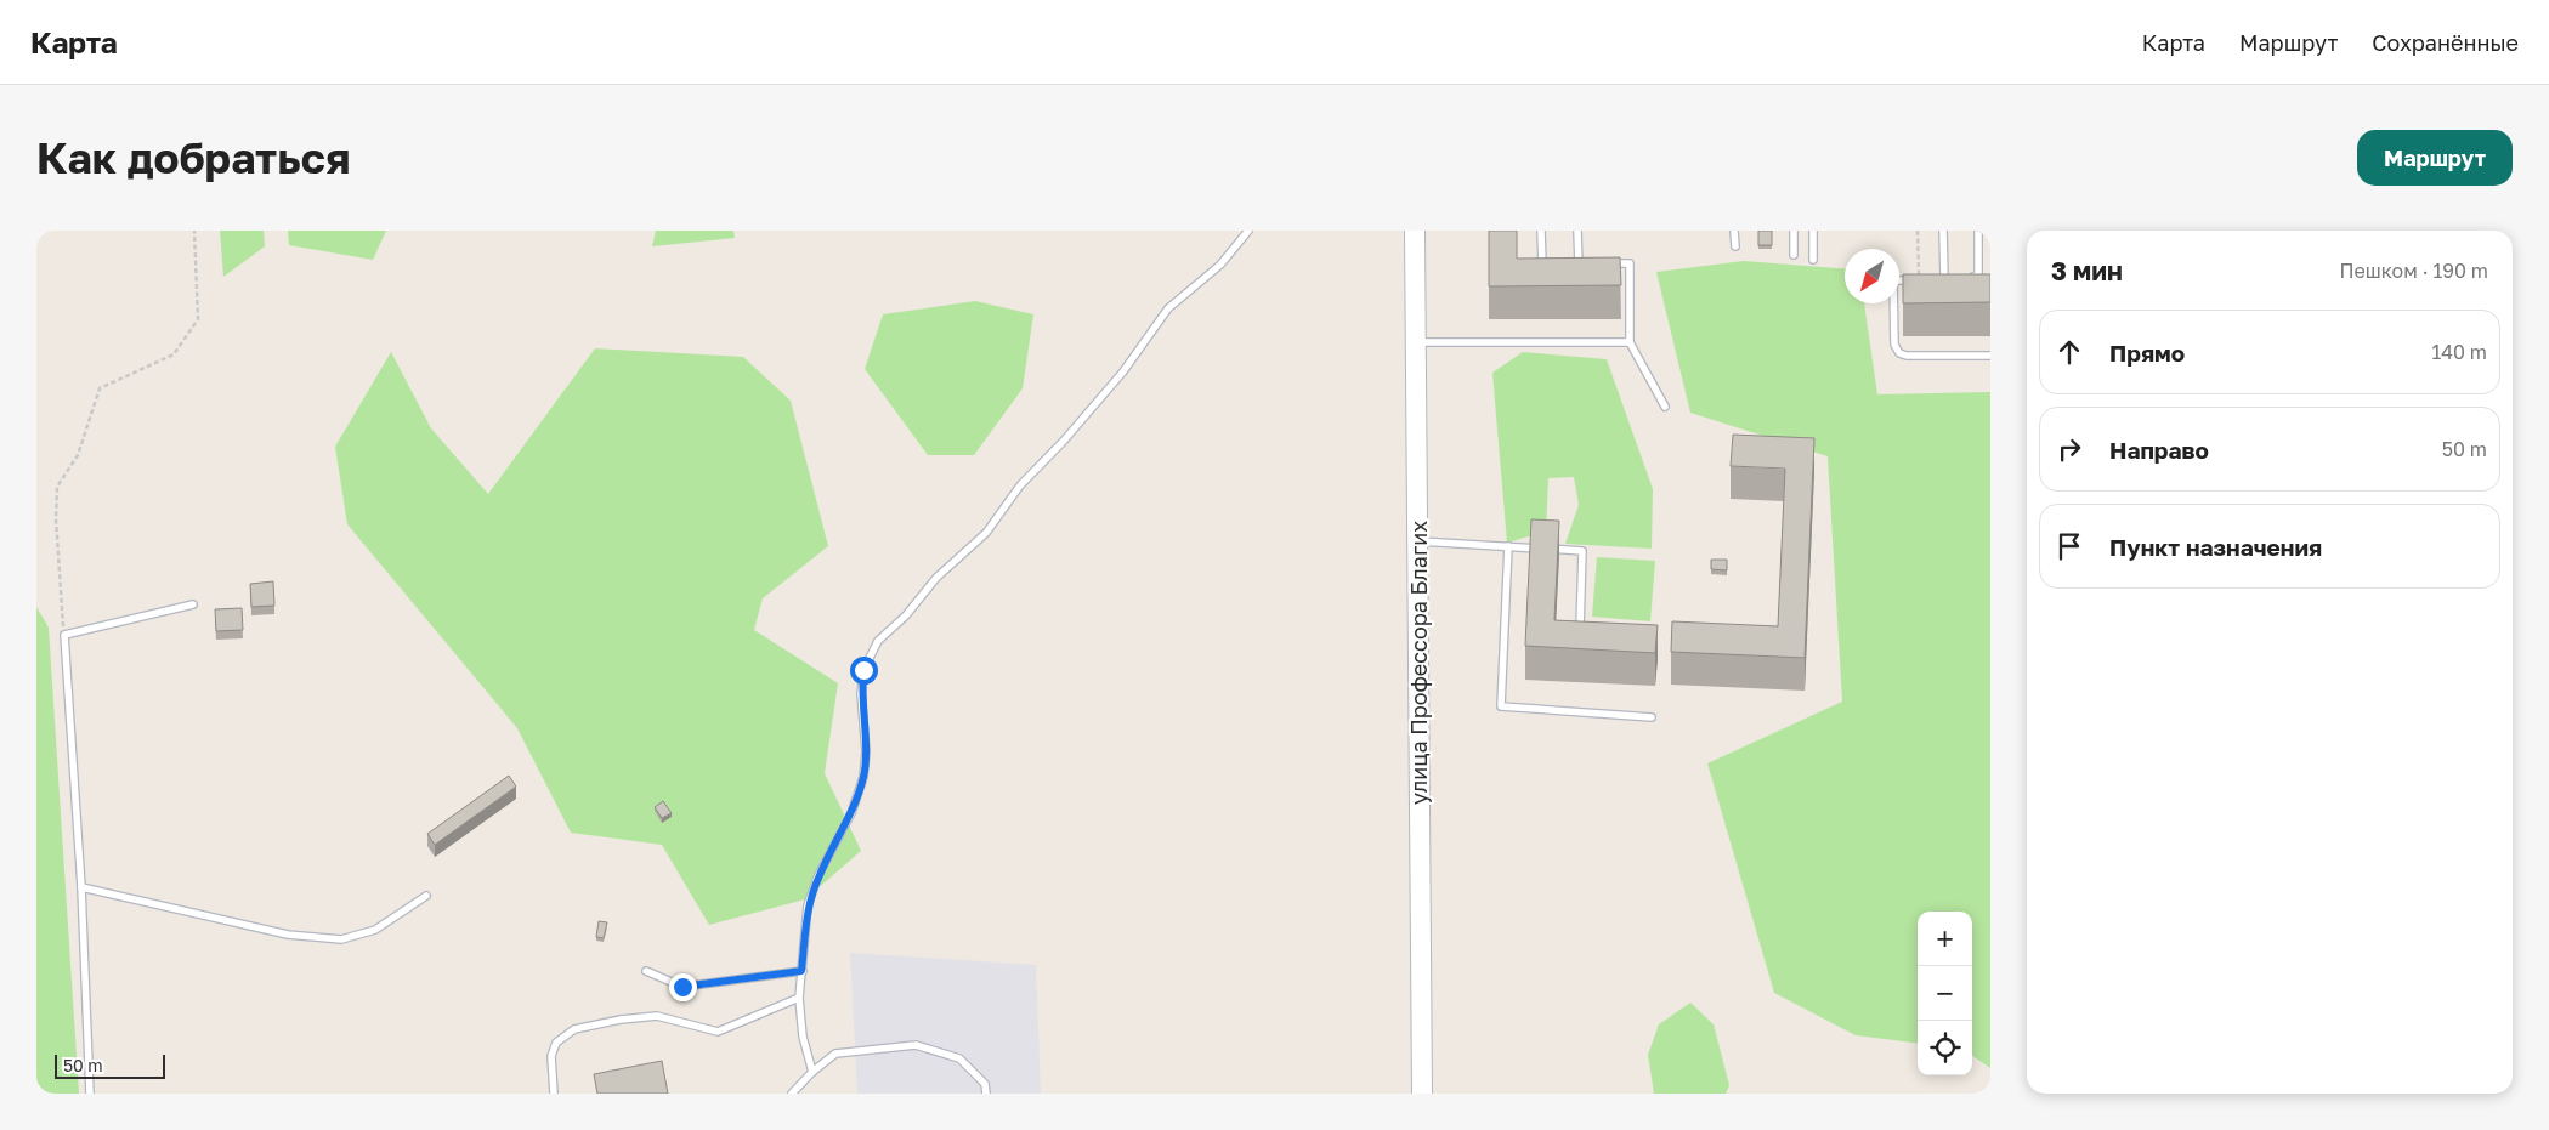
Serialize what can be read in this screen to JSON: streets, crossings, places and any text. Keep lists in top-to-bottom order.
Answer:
{
  "streets": {
    "main road": ["улица Профессора Благих"]
  },
  "scale_bar": "50 m",
  "north": "bottom left",
  "page": {
    "header": "Карта",
    "nav": ["Карта", "Маршрут", "Сохранённые"],
    "buttons": "Маршрут",
    "title": "Как добраться",
    "heading": ["3 мин", "Пешком · 190 m"],
    "list": [
      ["Прямо", "140 m"],
      ["Направо", "50 m"],
      "Пункт назначения"
    ],
    "map_buttons": ["+", "−"],
    "scale": "50 m"
  }
}
